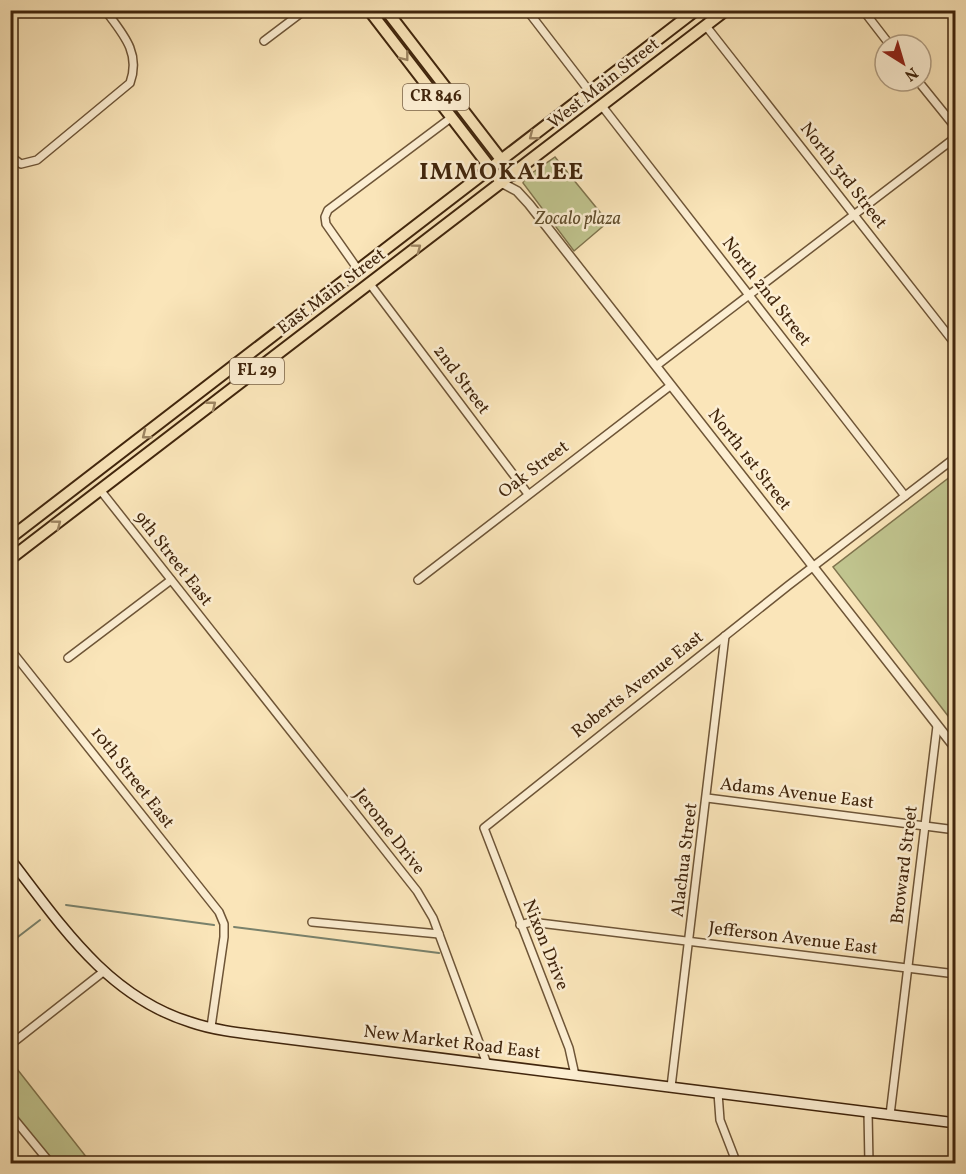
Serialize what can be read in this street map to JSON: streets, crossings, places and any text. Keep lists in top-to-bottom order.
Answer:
{
  "streets": {
    "main road": [
      "West Main Street",
      "CR 846",
      "East Main Street",
      "FL 29",
      "New Market Road East"
    ],
    "street": [
      "North 3rd Street",
      "North 2nd Street",
      "2nd Street",
      "North 1st Street",
      "Oak Street",
      "9th Street East",
      "Roberts Avenue East",
      "10th Street East",
      "Adams Avenue East",
      "Jerome Drive",
      "Alachua Street",
      "Broward Street",
      "Jefferson Avenue East",
      "Nixon Drive"
    ]
  },
  "crossings": [
    ["West Main Street", "CR 846"],
    ["West Main Street", "North 3rd Street"],
    ["West Main Street", "East Main Street"],
    ["West Main Street", "North 2nd Street"],
    ["West Main Street", "North 1st Street"],
    ["CR 846", "East Main Street"],
    ["CR 846", "North 1st Street"],
    ["East Main Street", "2nd Street"],
    ["East Main Street", "North 1st Street"],
    ["East Main Street", "9th Street East"],
    ["North 2nd Street", "Roberts Avenue East"],
    ["2nd Street", "Oak Street"],
    ["North 1st Street", "Oak Street"],
    ["North 1st Street", "Roberts Avenue East"],
    ["North 1st Street", "Broward Street"],
    ["9th Street East", "Jerome Drive"],
    ["Roberts Avenue East", "Alachua Street"],
    ["Roberts Avenue East", "Nixon Drive"],
    ["10th Street East", "New Market Road East"],
    ["Adams Avenue East", "Alachua Street"],
    ["Adams Avenue East", "Broward Street"],
    ["Jerome Drive", "New Market Road East"],
    ["Alachua Street", "Jefferson Avenue East"],
    ["Alachua Street", "New Market Road East"],
    ["Broward Street", "Jefferson Avenue East"],
    ["Broward Street", "New Market Road East"],
    ["Jefferson Avenue East", "Nixon Drive"],
    ["Nixon Drive", "New Market Road East"]
  ],
  "districts": ["IMMOKALEE"],
  "parks": ["Zocalo plaza"],
  "north": "bottom right"
}
